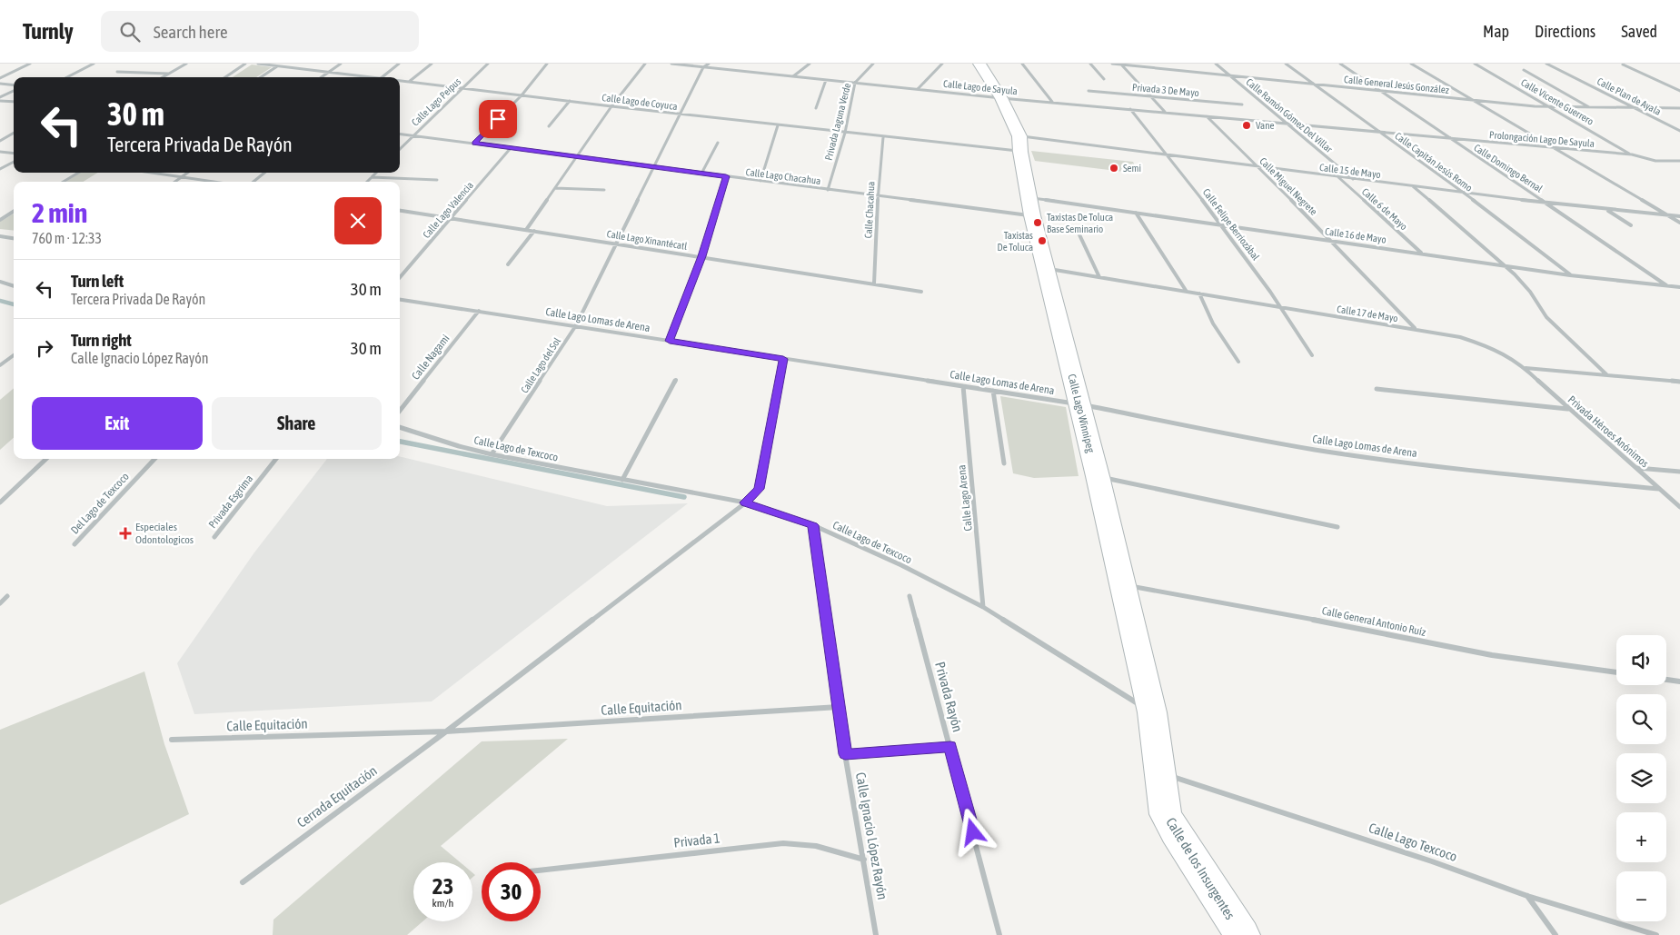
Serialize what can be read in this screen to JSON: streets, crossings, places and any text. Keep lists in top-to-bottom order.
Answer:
{
  "streets": {
    "main road": ["Calle Lago Winnipeg", "Calle de los Insurgentes"],
    "street": [
      "Calle General Jesús González",
      "Calle Lago de Sayula",
      "Privada 3 De Mayo",
      "Calle Plan de Ayala",
      "Calle Lago Peipus",
      "Calle Lago de Coyuca",
      "Calle Vicente Guerrero",
      "Calle Ramón Gómez Del Villar",
      "Privada Laguna Verde",
      "Prolongación Lago De Sayula",
      "Calle Capitán Jesús Romo",
      "Calle Domingo Bernal",
      "Calle 15 de Mayo",
      "Calle Lago Chacahua",
      "Calle Miguel Negrete",
      "Calle 6 de Mayo",
      "Calle Lago Valencia",
      "Calle Chacahua",
      "Calle Felipe Berriozábal",
      "Calle 16 de Mayo",
      "Calle Lago Xinantécatl",
      "Calle 17 de Mayo",
      "Calle Lago Lomas de Arena",
      "Calle Nagami",
      "Calle Lago del Sol",
      "Privada Héroes Anónimos",
      "Calle Lago de Texcoco",
      "Calle Lago Arena",
      "Privada Esgrima",
      "Del Lago de Texcoco",
      "Calle General Antonio Ruíz",
      "Privada Rayón",
      "Calle Equitación",
      "Cerrada Equitación",
      "Calle Ignacio López Rayón",
      "Privada 1",
      "Calle Lago Texcoco"
    ]
  },
  "crossings": [
    ["Calle General Jesús González", "Calle Plan de Ayala"],
    ["Calle General Jesús González", "Calle Vicente Guerrero"],
    ["Calle General Jesús González", "Calle Ramón Gómez Del Villar"],
    ["Calle General Jesús González", "Calle Capitán Jesús Romo"],
    ["Calle General Jesús González", "Calle Domingo Bernal"],
    ["Calle Lago de Sayula", "Calle Ramón Gómez Del Villar"],
    ["Calle Lago de Sayula", "Privada Laguna Verde"],
    ["Calle Lago de Sayula", "Prolongación Lago De Sayula"],
    ["Calle Lago de Sayula", "Calle Miguel Negrete"],
    ["Calle Lago de Sayula", "Calle Felipe Berriozábal"],
    ["Calle Lago de Sayula", "Calle Lago del Sol"],
    ["Calle Lago de Sayula", "Calle Lago Winnipeg"],
    ["Calle Lago Peipus", "Calle Lago de Coyuca"],
    ["Calle Lago Peipus", "Calle Lago Chacahua"],
    ["Calle Lago de Coyuca", "Privada Laguna Verde"],
    ["Calle Lago de Coyuca", "Calle Chacahua"],
    ["Calle Lago de Coyuca", "Calle Lago del Sol"],
    ["Calle Lago de Coyuca", "Calle Lago Winnipeg"],
    ["Calle Vicente Guerrero", "Prolongación Lago De Sayula"],
    ["Calle Ramón Gómez Del Villar", "Prolongación Lago De Sayula"],
    ["Calle Ramón Gómez Del Villar", "Calle 15 de Mayo"],
    ["Privada Laguna Verde", "Calle Lago Chacahua"],
    ["Prolongación Lago De Sayula", "Calle Capitán Jesús Romo"],
    ["Prolongación Lago De Sayula", "Calle Domingo Bernal"],
    ["Calle Capitán Jesús Romo", "Calle 15 de Mayo"],
    ["Calle Capitán Jesús Romo", "Calle 16 de Mayo"],
    ["Calle Domingo Bernal", "Calle 15 de Mayo"],
    ["Calle Domingo Bernal", "Calle 16 de Mayo"],
    ["Calle 15 de Mayo", "Calle Miguel Negrete"],
    ["Calle 15 de Mayo", "Calle 6 de Mayo"],
    ["Calle 15 de Mayo", "Calle Felipe Berriozábal"],
    ["Calle 15 de Mayo", "Calle Lago Winnipeg"],
    ["Calle Lago Chacahua", "Calle Lago Valencia"],
    ["Calle Lago Chacahua", "Calle Chacahua"],
    ["Calle Lago Chacahua", "Calle 16 de Mayo"],
    ["Calle Lago Chacahua", "Calle Lago del Sol"],
    ["Calle Lago Chacahua", "Calle Lago Winnipeg"],
    ["Calle Miguel Negrete", "Calle 16 de Mayo"],
    ["Calle Miguel Negrete", "Calle 17 de Mayo"],
    ["Calle 6 de Mayo", "Calle 16 de Mayo"],
    ["Calle Lago Valencia", "Calle Lago Xinantécatl"],
    ["Calle Chacahua", "Calle Lago Xinantécatl"],
    ["Calle Felipe Berriozábal", "Calle 16 de Mayo"],
    ["Calle Felipe Berriozábal", "Calle 17 de Mayo"],
    ["Calle 16 de Mayo", "Calle Lago Winnipeg"],
    ["Calle Lago Xinantécatl", "Calle Lago del Sol"],
    ["Calle 17 de Mayo", "Calle Lago Winnipeg"],
    ["Calle 17 de Mayo", "Privada Héroes Anónimos"],
    ["Calle Lago Lomas de Arena", "Calle Nagami"],
    ["Calle Lago Lomas de Arena", "Calle Lago del Sol"],
    ["Calle Lago Lomas de Arena", "Calle Lago Winnipeg"],
    ["Calle Lago Lomas de Arena", "Privada Héroes Anónimos"],
    ["Calle Lago Lomas de Arena", "Calle Lago Arena"],
    ["Calle Lago del Sol", "Calle Lago de Texcoco"],
    ["Calle Lago Winnipeg", "Calle Lago de Texcoco"],
    ["Calle Lago Winnipeg", "Calle General Antonio Ruíz"],
    ["Calle Lago Winnipeg", "Calle Lago Texcoco"],
    ["Calle Lago Winnipeg", "Calle de los Insurgentes"],
    ["Calle Lago de Texcoco", "Calle Lago Arena"],
    ["Calle Lago de Texcoco", "Calle Ignacio López Rayón"],
    ["Calle Equitación", "Cerrada Equitación"],
    ["Calle Equitación", "Calle Ignacio López Rayón"],
    ["Calle Ignacio López Rayón", "Privada 1"],
    ["Calle Lago Texcoco", "Calle de los Insurgentes"]
  ],
  "places": {
    "other": [
      "Vane",
      "Semi",
      "Taxistas De Toluca Base Seminario",
      "Taxistas De Toluca"
    ],
    "health": ["Especiales Odontologicos"]
  },
  "page": {
    "header": "Turnly",
    "search": "Search here",
    "nav": ["Map", "Directions", "Saved"],
    "turn": ["30 m", "Tercera Privada De Rayón"],
    "heading": ["2 min", "760 m · 12:33"],
    "list": [
      {
        "name": "Turn left",
        "note": "Tercera Privada De Rayón",
        "value": "30 m"
      },
      {
        "name": "Turn right",
        "note": "Calle Ignacio López Rayón",
        "value": "30 m"
      }
    ],
    "buttons": ["Exit", "Share"],
    "map_buttons": ["+", "−"],
    "speed": "23 km/h",
    "limit": "30"
  }
}
